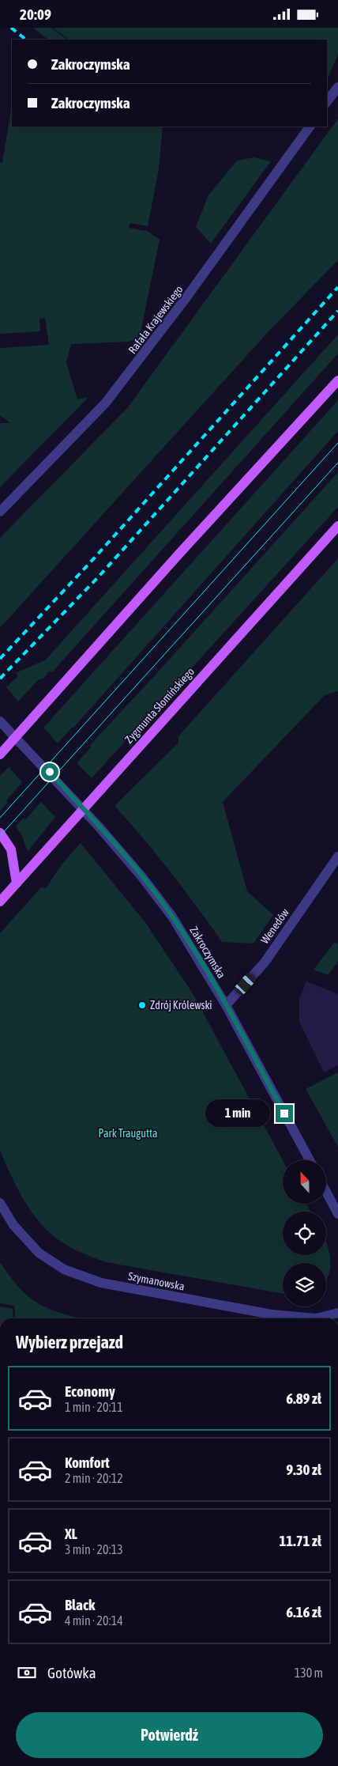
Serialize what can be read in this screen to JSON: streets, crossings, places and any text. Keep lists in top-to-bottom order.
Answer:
{
  "streets": {
    "main road": ["Zygmunta Słomińskiego"],
    "street": [
      "Rafała Krajewskiego",
      "Wenedów",
      "Zakroczymska",
      "Szymanowska"
    ]
  },
  "crossings": [
    ["Wenedów", "Zakroczymska"]
  ],
  "parks": ["Park Traugutta"],
  "places": ["Zdrój Królewski"],
  "north": "top",
  "page": {
    "status": "20:09",
    "banner": ["Zakroczymska", "Zakroczymska"],
    "bubble": "1 min",
    "heading": "Wybierz przejazd",
    "list": [
      {
        "name": "Economy",
        "note": "1 min · 20:11",
        "value": "6.89 zł"
      },
      {
        "name": "Komfort",
        "note": "2 min · 20:12",
        "value": "9.30 zł"
      },
      {
        "name": "XL",
        "note": "3 min · 20:13",
        "value": "11.71 zł"
      },
      {
        "name": "Black",
        "note": "4 min · 20:14",
        "value": "6.16 zł"
      }
    ],
    "pay": ["Gotówka", "130 m"],
    "buttons": "Potwierdź"
  }
}
